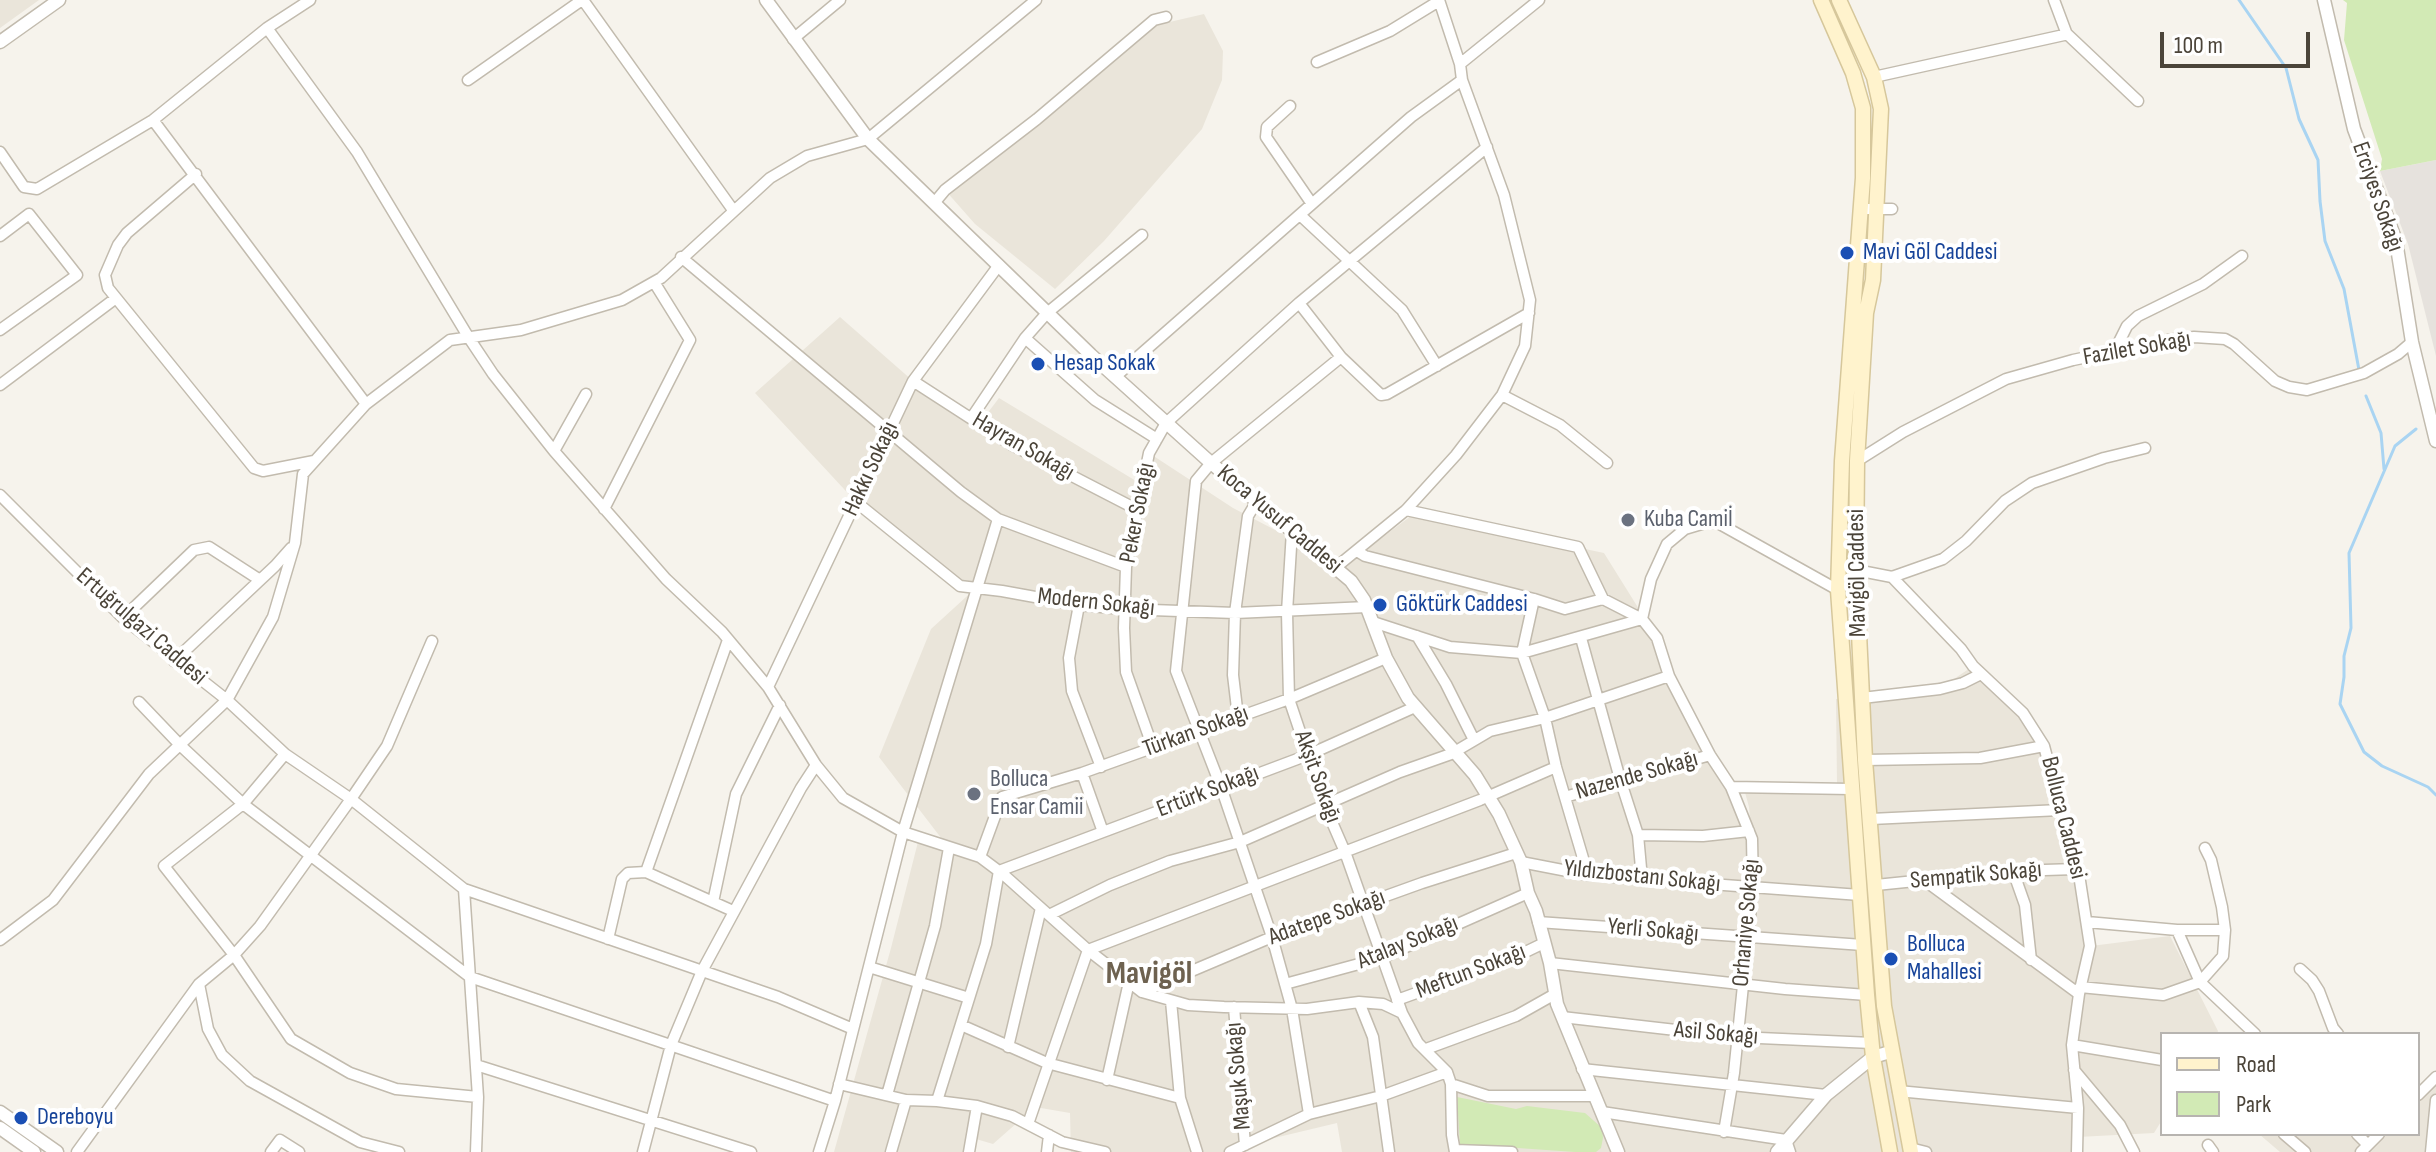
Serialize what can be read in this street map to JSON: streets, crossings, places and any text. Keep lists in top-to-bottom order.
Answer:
{
  "streets": {
    "main road": ["Mavigöl Caddesi"],
    "street": [
      "Erciyes Sokağı",
      "Fazilet Sokağı",
      "Hayran Sokağı",
      "Hakkı Sokağı",
      "Peker Sokağı",
      "Koca Yusuf Caddesi",
      "Modern Sokağı",
      "Ertuğrulgazi Caddesi",
      "Türkan Sokağı",
      "Nazende Sokağı",
      "Akşit Sokağı",
      "Ertürk Sokağı",
      "Bolluca Caddesi",
      "Sempatik Sokağı",
      "Yıldızbostanı Sokağı",
      "Adatepe Sokağı",
      "Orhaniye Sokağı",
      "Yerli Sokağı",
      "Atalay Sokağı",
      "Meftun Sokağı",
      "Asil Sokağı",
      "Maşuk Sokağı"
    ]
  },
  "crossings": [
    ["Erciyes Sokağı", "Fazilet Sokağı"],
    ["Fazilet Sokağı", "Mavigöl Caddesi"],
    ["Hayran Sokağı", "Hakkı Sokağı"],
    ["Hayran Sokağı", "Peker Sokağı"],
    ["Hakkı Sokağı", "Koca Yusuf Caddesi"],
    ["Hakkı Sokağı", "Modern Sokağı"],
    ["Peker Sokağı", "Koca Yusuf Caddesi"],
    ["Peker Sokağı", "Modern Sokağı"],
    ["Peker Sokağı", "Türkan Sokağı"],
    ["Koca Yusuf Caddesi", "Modern Sokağı"],
    ["Koca Yusuf Caddesi", "Türkan Sokağı"],
    ["Koca Yusuf Caddesi", "Akşit Sokağı"],
    ["Koca Yusuf Caddesi", "Ertürk Sokağı"],
    ["Koca Yusuf Caddesi", "Yıldızbostanı Sokağı"],
    ["Koca Yusuf Caddesi", "Adatepe Sokağı"],
    ["Koca Yusuf Caddesi", "Yerli Sokağı"],
    ["Koca Yusuf Caddesi", "Atalay Sokağı"],
    ["Koca Yusuf Caddesi", "Meftun Sokağı"],
    ["Koca Yusuf Caddesi", "Asil Sokağı"],
    ["Mavigöl Caddesi", "Sempatik Sokağı"],
    ["Mavigöl Caddesi", "Yıldızbostanı Sokağı"],
    ["Mavigöl Caddesi", "Yerli Sokağı"],
    ["Mavigöl Caddesi", "Asil Sokağı"],
    ["Modern Sokağı", "Akşit Sokağı"],
    ["Türkan Sokağı", "Akşit Sokağı"],
    ["Nazende Sokağı", "Orhaniye Sokağı"],
    ["Akşit Sokağı", "Ertürk Sokağı"],
    ["Akşit Sokağı", "Adatepe Sokağı"],
    ["Akşit Sokağı", "Atalay Sokağı"],
    ["Akşit Sokağı", "Meftun Sokağı"],
    ["Bolluca Caddesi", "Sempatik Sokağı"],
    ["Yıldızbostanı Sokağı", "Adatepe Sokağı"],
    ["Yıldızbostanı Sokağı", "Orhaniye Sokağı"],
    ["Orhaniye Sokağı", "Yerli Sokağı"],
    ["Orhaniye Sokağı", "Asil Sokağı"]
  ],
  "districts": ["Mavigöl"],
  "places": [
    "Mavi Göl Caddesi",
    "Hesap Sokak",
    "Kuba Camiİ",
    "Göktürk Caddesi",
    "Bolluca Ensar Camii",
    "Bolluca Mahallesi",
    "Dereboyu"
  ],
  "legend": ["Road", "Park"],
  "scale_bar": "100 m"
}
